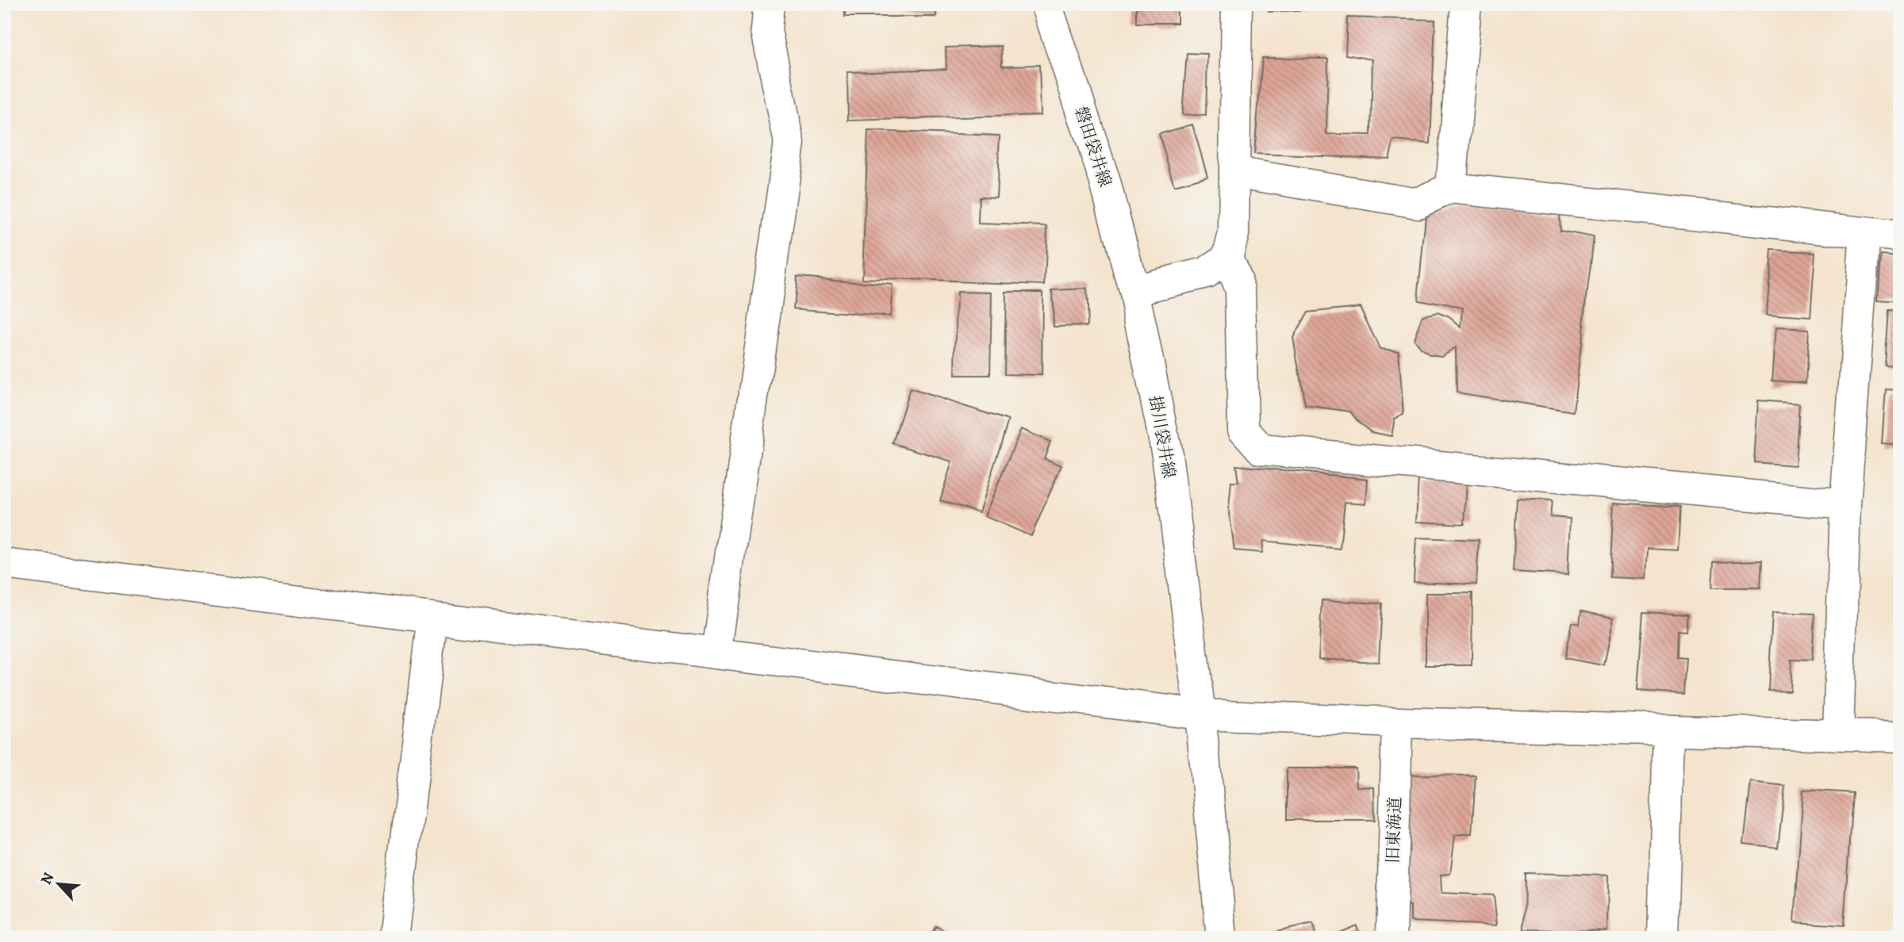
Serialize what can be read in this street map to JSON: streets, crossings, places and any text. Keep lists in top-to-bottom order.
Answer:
{
  "streets": {
    "street": ["磐田袋井線", "掛川袋井線", "旧東海道"]
  },
  "crossings": [
    ["磐田袋井線", "掛川袋井線"]
  ],
  "north": "top left"
}
